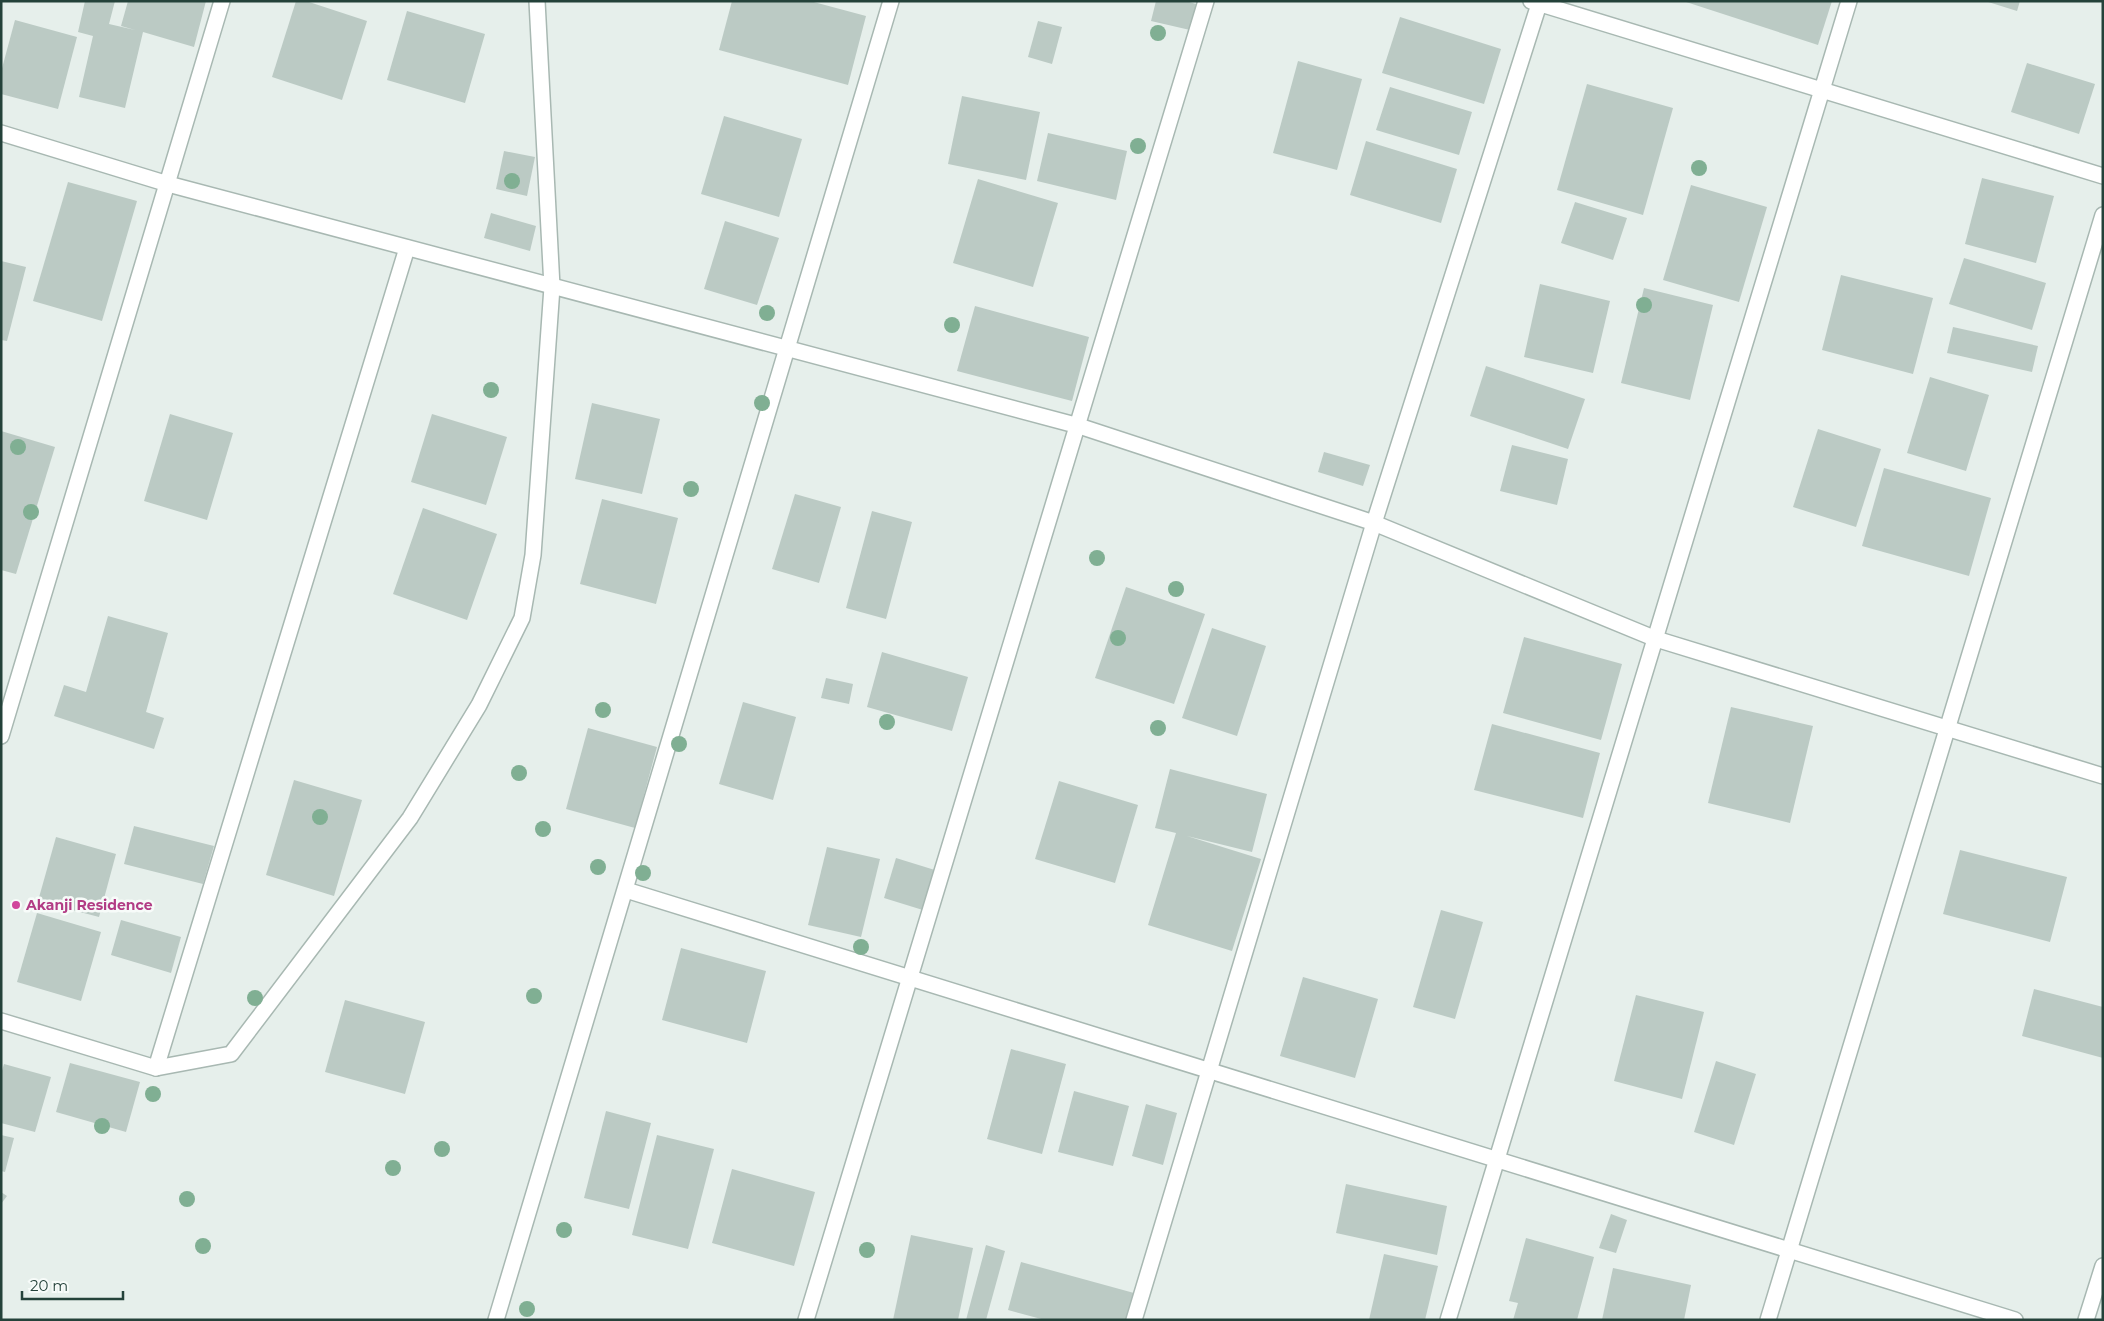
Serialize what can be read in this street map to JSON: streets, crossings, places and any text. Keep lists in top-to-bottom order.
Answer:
{
  "places": ["Akanji Residence"],
  "scale_bar": "20 m"
}
